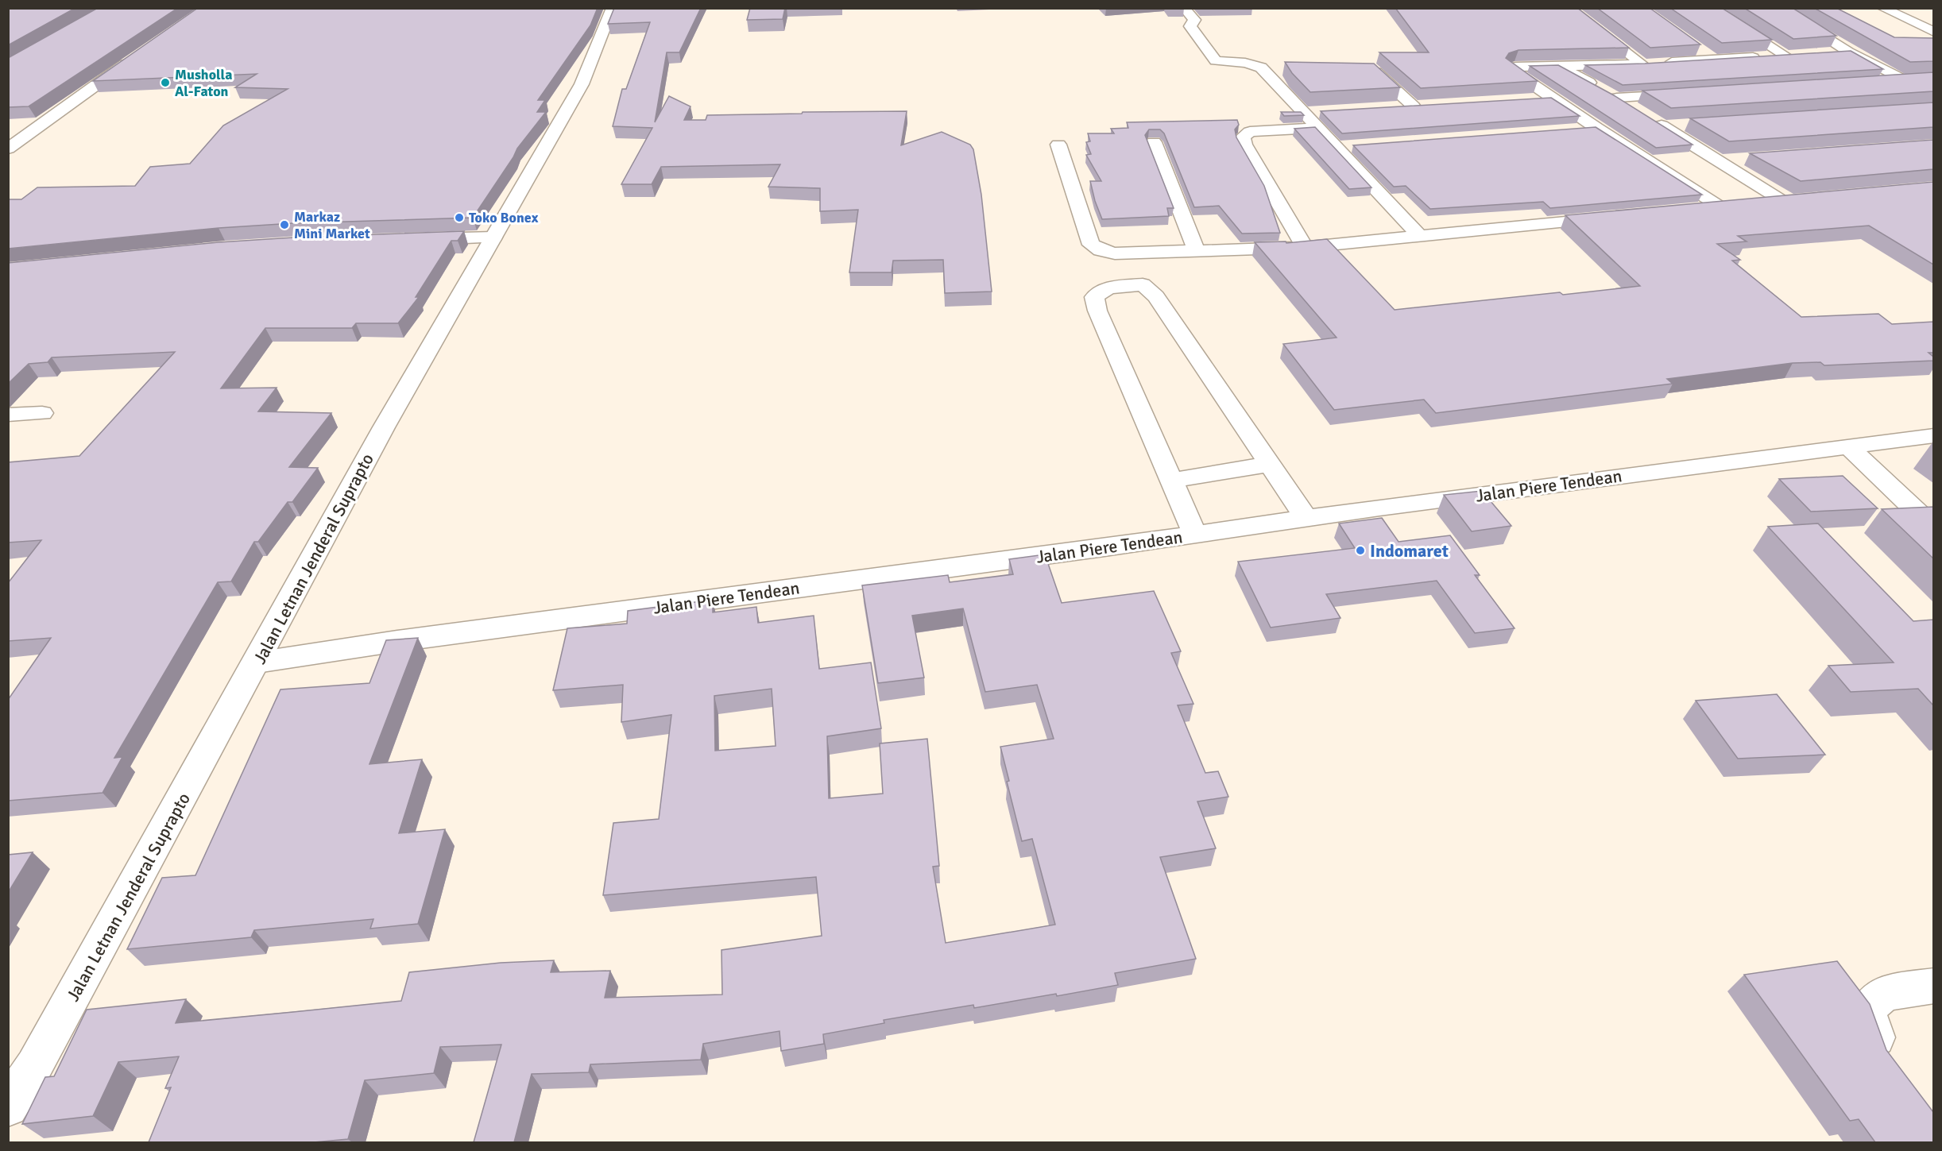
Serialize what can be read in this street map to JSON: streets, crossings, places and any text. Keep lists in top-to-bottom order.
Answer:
{
  "streets": {
    "street": ["Jalan Piere Tendean", "Jalan Letnan Jenderal Suprapto"]
  },
  "crossings": [
    ["Jalan Piere Tendean", "Jalan Letnan Jenderal Suprapto"]
  ],
  "places": [
    "Musholla Al-Faton",
    "Toko Bonex",
    "Markaz Mini Market",
    "Indomaret"
  ]
}
